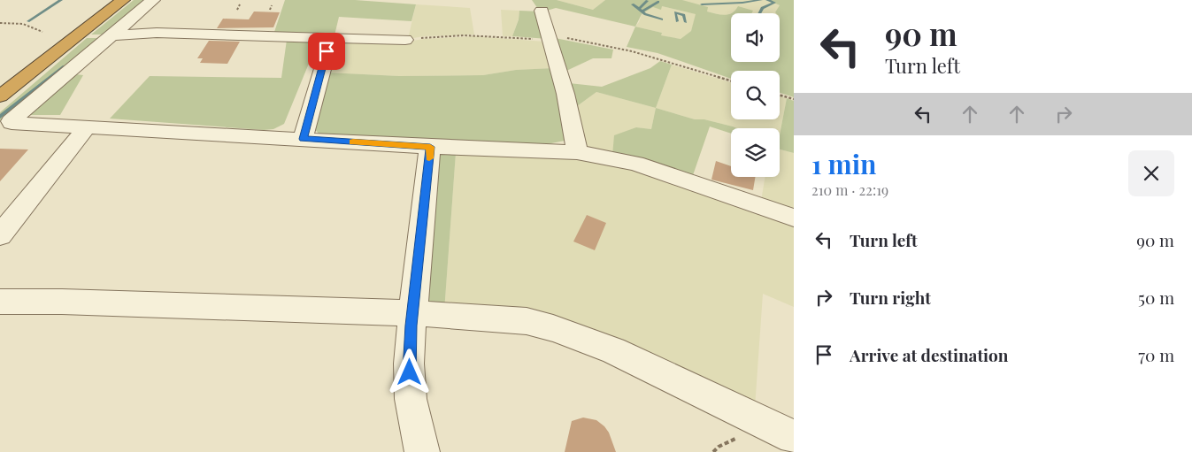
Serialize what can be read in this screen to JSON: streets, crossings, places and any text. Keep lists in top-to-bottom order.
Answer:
{
  "page": {
    "turn": ["90 m", "Turn left"],
    "heading": ["1 min", "210 m · 22:19"],
    "list": [
      {
        "name": "Turn left",
        "value": "90 m"
      },
      {
        "name": "Turn right",
        "value": "50 m"
      },
      {
        "name": "Arrive at destination",
        "value": "70 m"
      }
    ]
  }
}
